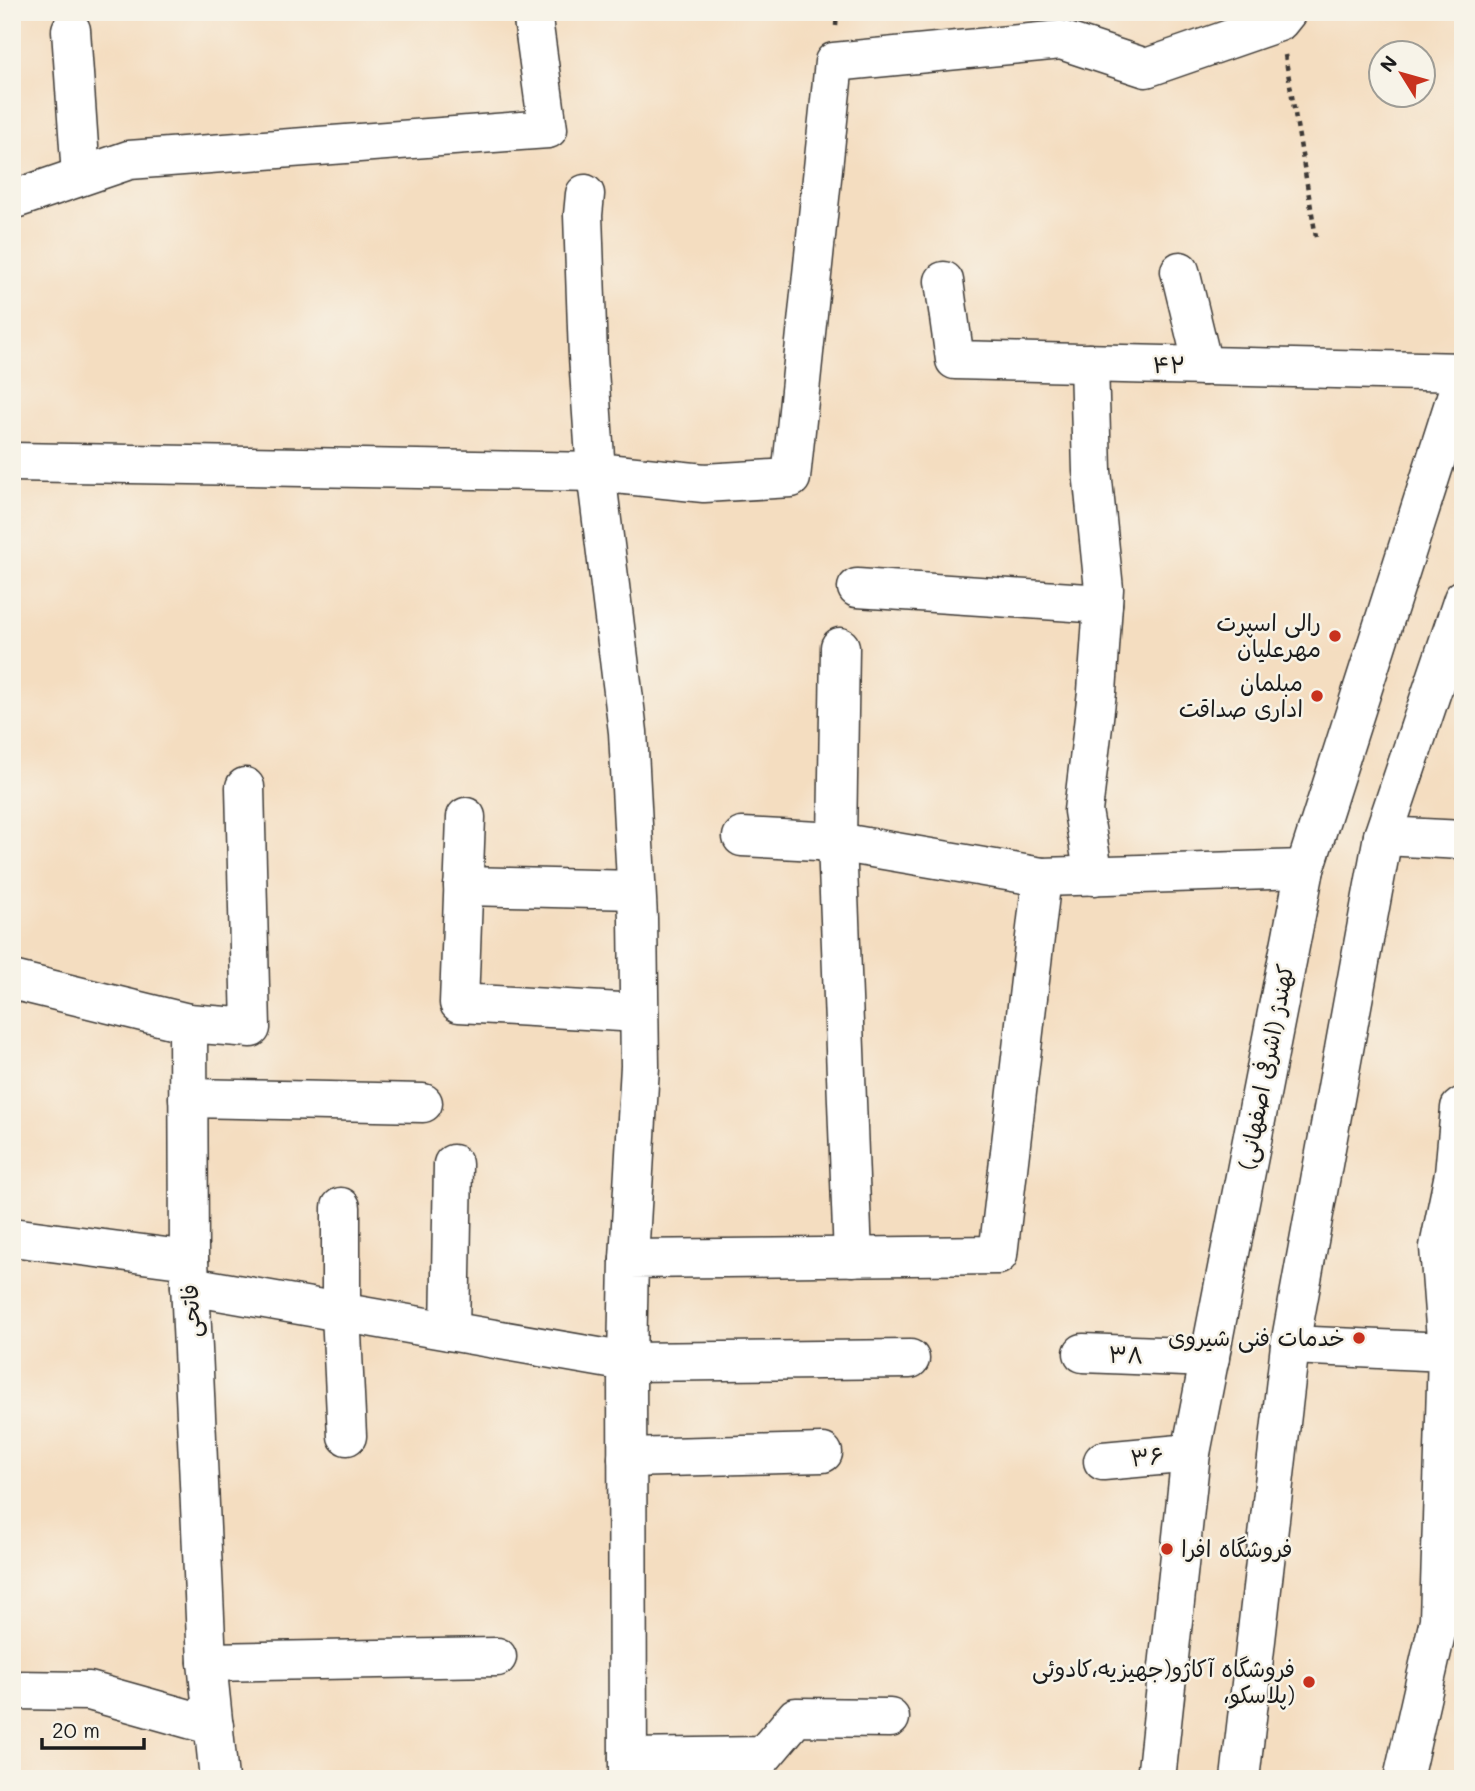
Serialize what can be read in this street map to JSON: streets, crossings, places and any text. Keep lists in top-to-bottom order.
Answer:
{
  "streets": {
    "street": [
      "۴۲",
      "کهندژ (اشرفی اصفهانی)",
      "فاتحی",
      "۳۸",
      "۳۶"
    ]
  },
  "crossings": [
    ["۴۲", "کهندژ (اشرفی اصفهانی)"],
    ["کهندژ (اشرفی اصفهانی)", "۳۸"],
    ["کهندژ (اشرفی اصفهانی)", "۳۶"]
  ],
  "places": [
    "رالی اسپرت مهرعلیان",
    "مبلمان اداری صداقت",
    "خدمات فنی شیروی",
    "فروشگاه افرا",
    "فروشگاه آکاژو(جهیزیه،کادوئی ،پلاسکو)"
  ],
  "scale_bar": "20 m",
  "north": "top left"
}
